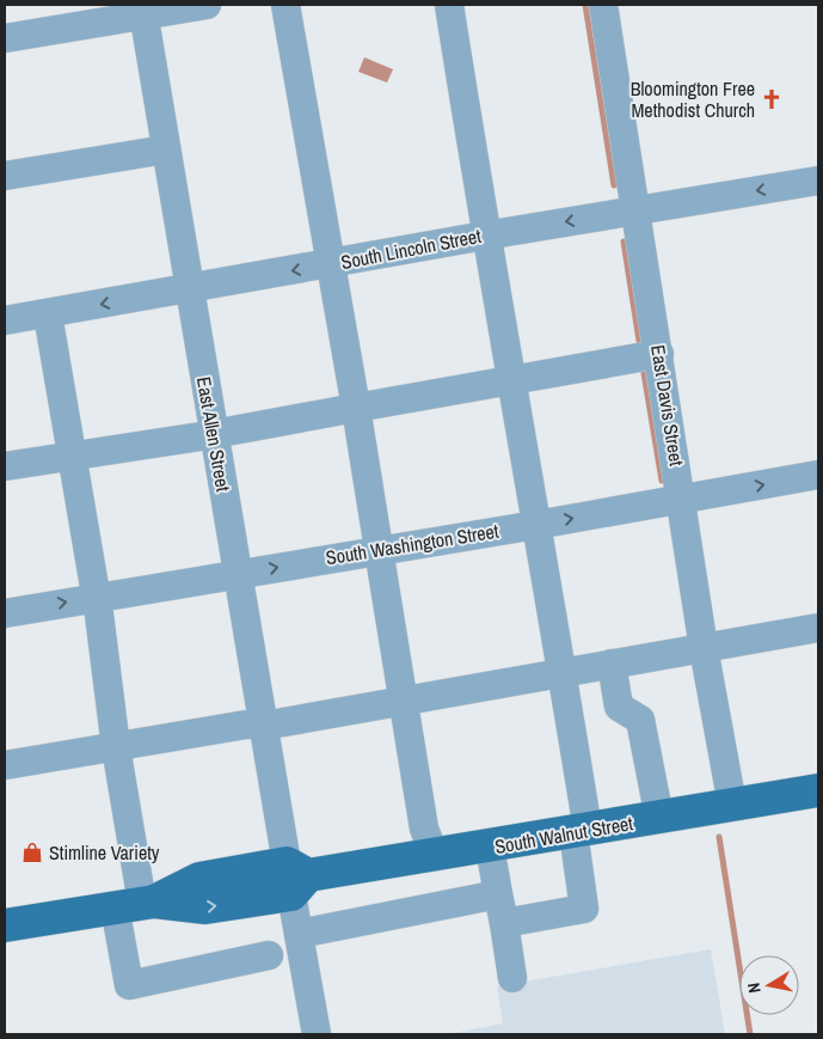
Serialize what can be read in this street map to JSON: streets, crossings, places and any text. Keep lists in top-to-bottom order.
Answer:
{
  "streets": {
    "main road": ["South Walnut Street"],
    "street": [
      "South Lincoln Street",
      "East Davis Street",
      "East Allen Street",
      "South Washington Street"
    ]
  },
  "crossings": [
    ["South Lincoln Street", "East Davis Street"],
    ["South Lincoln Street", "East Allen Street"],
    ["East Davis Street", "South Washington Street"],
    ["East Davis Street", "South Walnut Street"],
    ["East Allen Street", "South Washington Street"],
    ["East Allen Street", "South Walnut Street"]
  ],
  "places": {
    "church": ["Bloomington Free Methodist Church"],
    "shop": ["Stimline Variety"]
  },
  "north": "left"
}
